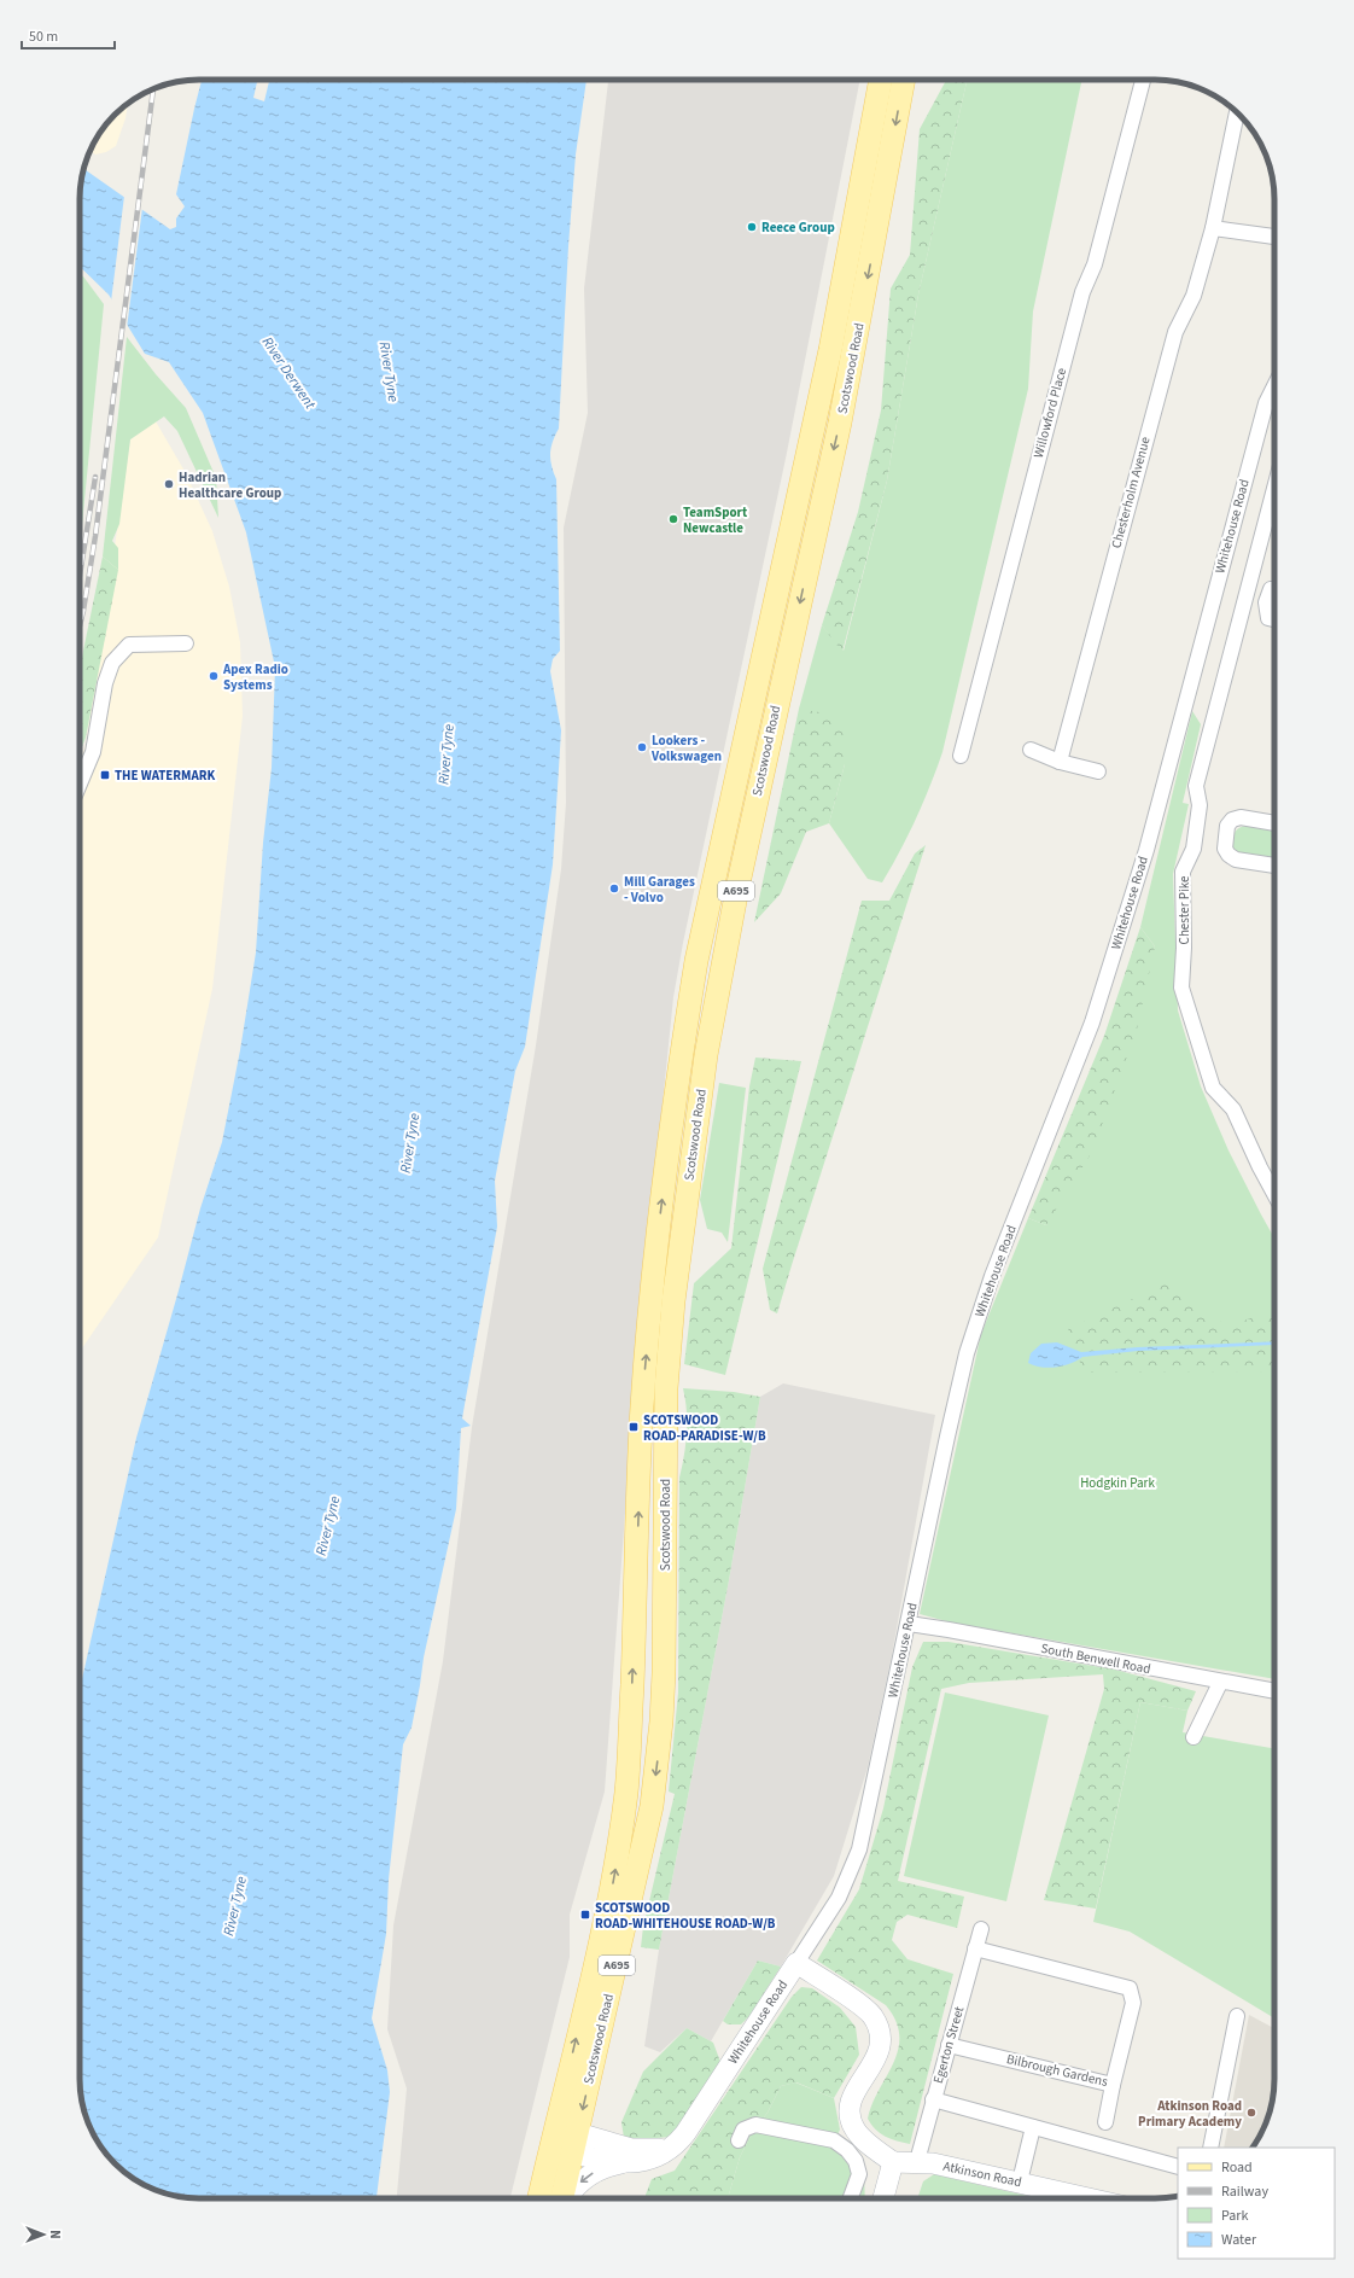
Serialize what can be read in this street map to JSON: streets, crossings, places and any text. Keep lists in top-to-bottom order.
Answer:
{
  "streets": {
    "main road": [
      "Scotswood Road",
      "Whitehouse Road",
      "A695",
      "Atkinson Road"
    ],
    "street": [
      "Willowford Place",
      "Chesterholm Avenue",
      "Chester Pike",
      "South Benwell Road",
      "Egerton Street",
      "Bilbrough Gardens"
    ]
  },
  "crossings": [
    ["Scotswood Road", "Whitehouse Road"],
    ["Whitehouse Road", "South Benwell Road"],
    ["Egerton Street", "Bilbrough Gardens"],
    ["Egerton Street", "Atkinson Road"]
  ],
  "water": ["River Tyne", "River Derwent"],
  "parks": ["Hodgkin Park"],
  "places": {
    "other": [
      "Reece Group",
      "Hadrian Healthcare Group",
      "TeamSport Newcastle",
      "Apex Radio Systems",
      "Lookers - Volkswagen",
      "Mill Garages - Volvo",
      "Atkinson Road Primary Academy"
    ],
    "transit": ["THE WATERMARK", "SCOTSWOOD ROAD-PARADISE-W/B", "SCOTSWOOD ROAD-WHITEHOUSE ROAD-W/B"]
  },
  "legend": [
    "Road",
    "Railway",
    "Park",
    "Water"
  ],
  "scale_bar": "50 m",
  "north": "right"
}
